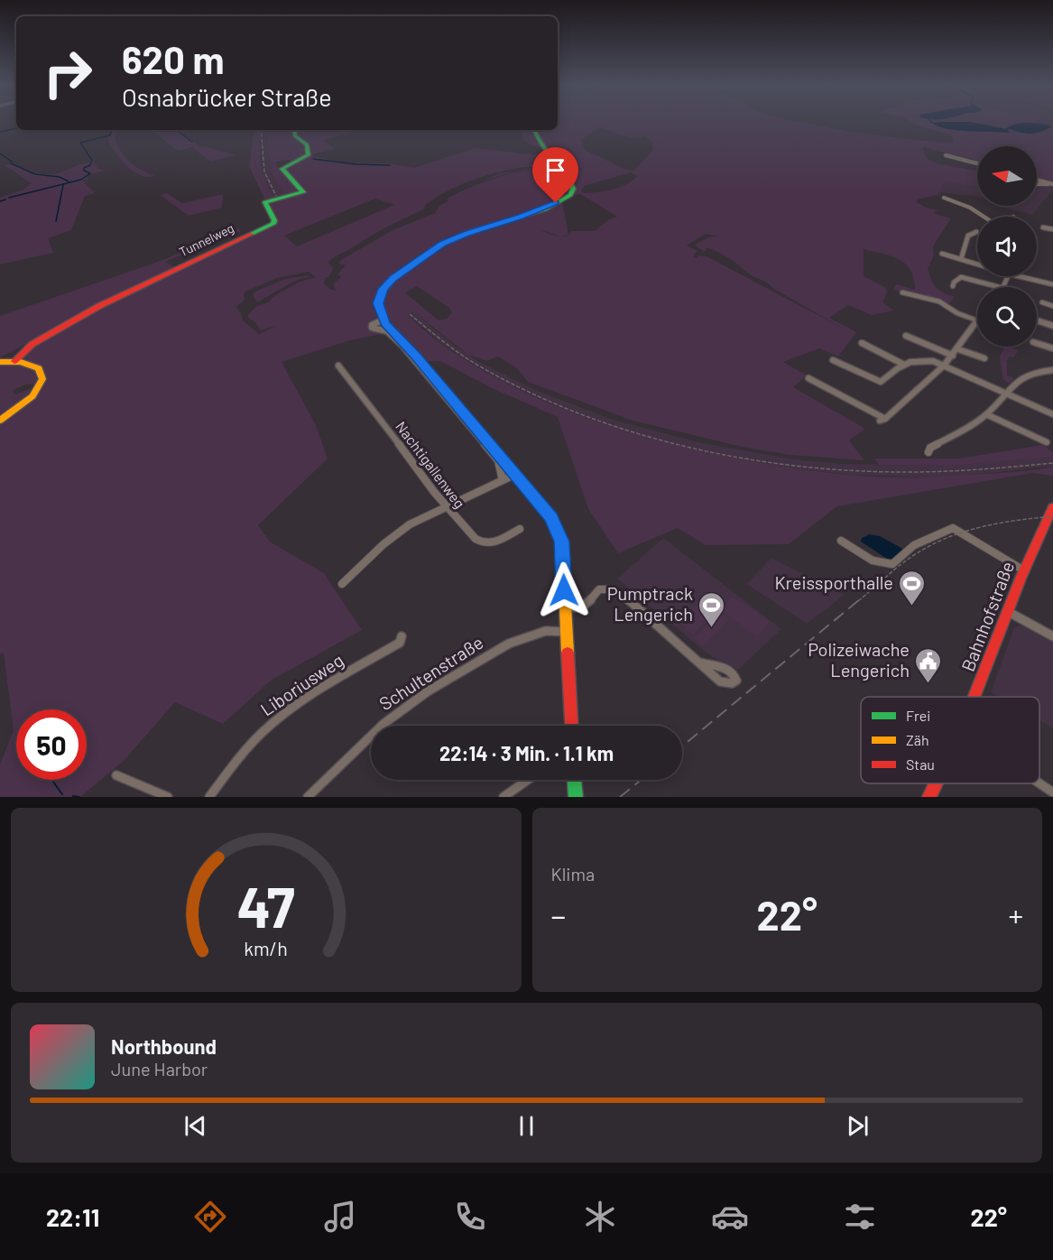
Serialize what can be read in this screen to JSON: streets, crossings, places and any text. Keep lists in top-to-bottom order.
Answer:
{
  "streets": {
    "main road": ["Tunnelweg", "Bahnhofstraße"],
    "street": ["Nachtigallenweg", "Schultenstraße", "Liboriusweg"]
  },
  "places": {
    "sports": ["Kreissporthalle", "Pumptrack Lengerich"],
    "public building": ["Polizeiwache Lengerich"]
  },
  "legend": ["Frei", "Zäh", "Stau"],
  "north": "left",
  "page": {
    "turn": ["620 m", "Osnabrücker Straße"],
    "limit": "50",
    "trip": "22:14 · 3 Min. · 1.1 km",
    "tile": "Klima",
    "heat": ["−", "22°", "+"],
    "song": ["Northbound", "June Harbor"],
    "tabs": ["22:11", "22°"],
    "gauge": ["47", "km/h"]
  }
}
